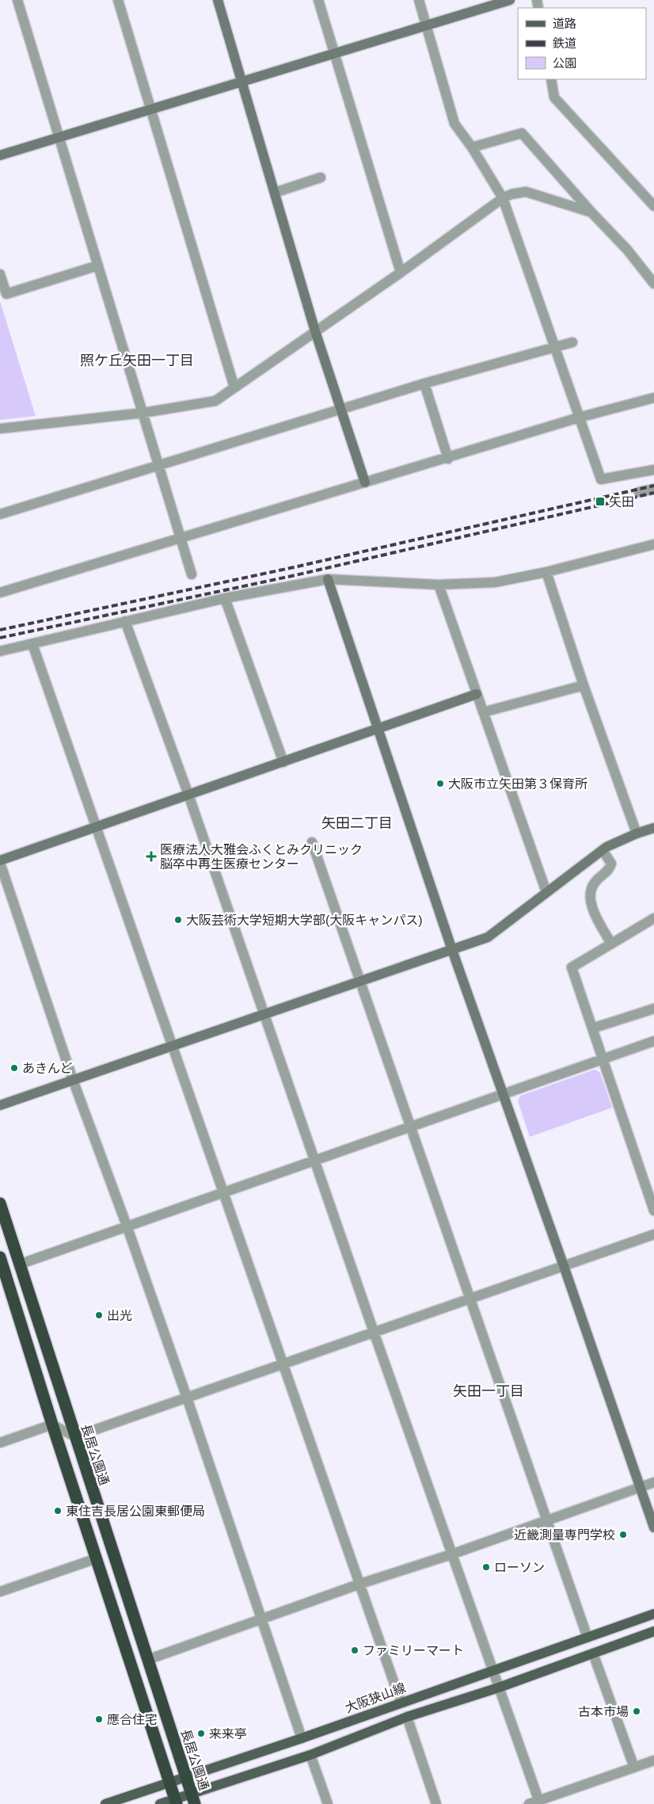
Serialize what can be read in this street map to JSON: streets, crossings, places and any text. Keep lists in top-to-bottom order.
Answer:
{
  "streets": {
    "highway": ["長居公園通"],
    "main road": ["大阪狭山線"]
  },
  "crossings": [
    ["長居公園通", "大阪狭山線"]
  ],
  "districts": ["照ケ丘矢田一丁目", "矢田二丁目", "矢田一丁目"],
  "places": {
    "transit": ["矢田"],
    "other": [
      "大阪市立矢田第３保育所",
      "大阪芸術大学短期大学部(大阪キャンパス)",
      "あきんど",
      "出光",
      "東住吉長居公園東郵便局",
      "近畿測量専門学校",
      "ローソン",
      "ファミリーマート",
      "古本市場",
      "應合住宅",
      "来来亭"
    ],
    "health": ["医療法人大雅会ふくとみクリニック 脳卒中再生医療センター"]
  },
  "legend": ["道路", "鉄道", "公園"]
}
